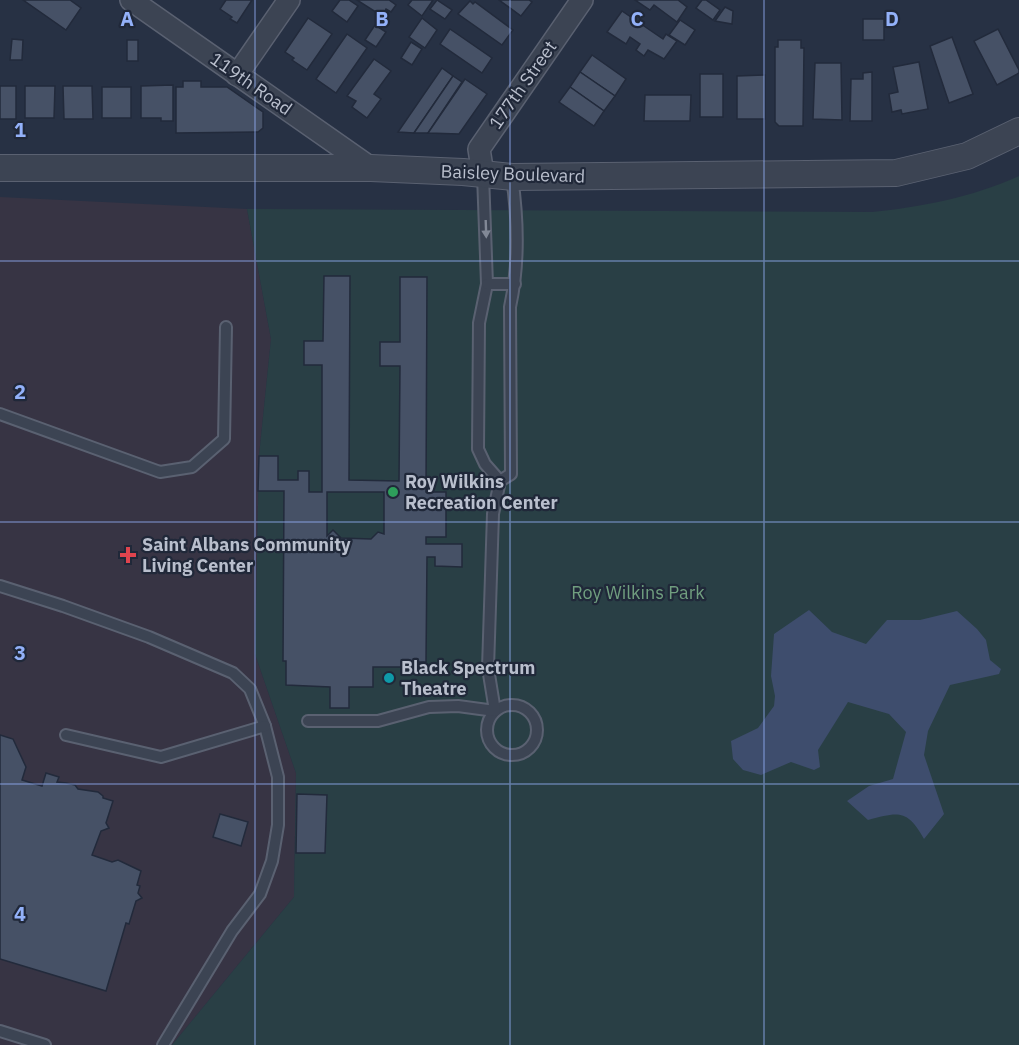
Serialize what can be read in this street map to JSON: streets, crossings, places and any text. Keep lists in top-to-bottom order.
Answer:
{
  "streets": {
    "street": ["119th Road", "177th Street", "Baisley Boulevard"]
  },
  "crossings": [
    ["119th Road", "Baisley Boulevard"],
    ["177th Street", "Baisley Boulevard"]
  ],
  "parks": ["Roy Wilkins Park"],
  "places": {
    "other": ["Roy Wilkins Recreation Center", "Black Spectrum Theatre"],
    "health": ["Saint Albans Community Living Center"]
  },
  "grid": {
    "columns": [
      "A",
      "B",
      "C",
      "D"
    ],
    "rows": [
      "1",
      "2",
      "3",
      "4"
    ]
  }
}
